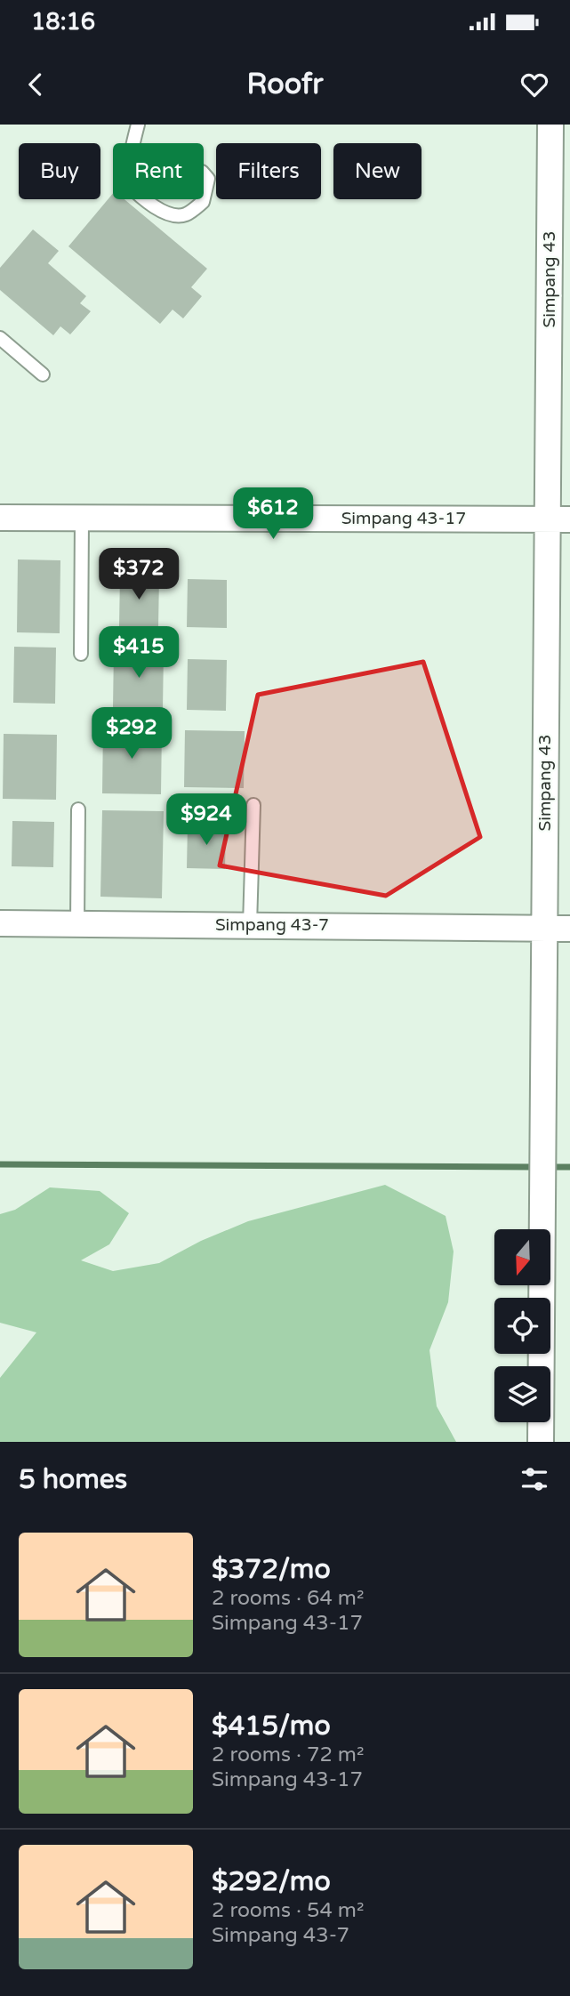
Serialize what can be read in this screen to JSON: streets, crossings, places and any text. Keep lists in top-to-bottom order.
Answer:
{
  "streets": {
    "street": ["Simpang 43", "Simpang 43-17", "Simpang 43-7"]
  },
  "crossings": [
    ["Simpang 43", "Simpang 43-17"],
    ["Simpang 43", "Simpang 43-7"]
  ],
  "north": "bottom",
  "page": {
    "status": "18:16",
    "header": "Roofr",
    "chip": [
      "Buy",
      "Rent",
      "Filters",
      "New"
    ],
    "price": [
      "$612",
      "$372",
      "$415",
      "$292",
      "$924"
    ],
    "heading": "5 homes",
    "list": [
      {
        "name": "$372/mo",
        "note": "2 rooms · 64 m² · Simpang 43-17"
      },
      {
        "name": "$415/mo",
        "note": "2 rooms · 72 m² · Simpang 43-17"
      },
      {
        "name": "$292/mo",
        "note": "2 rooms · 54 m² · Simpang 43-7"
      }
    ]
  }
}
